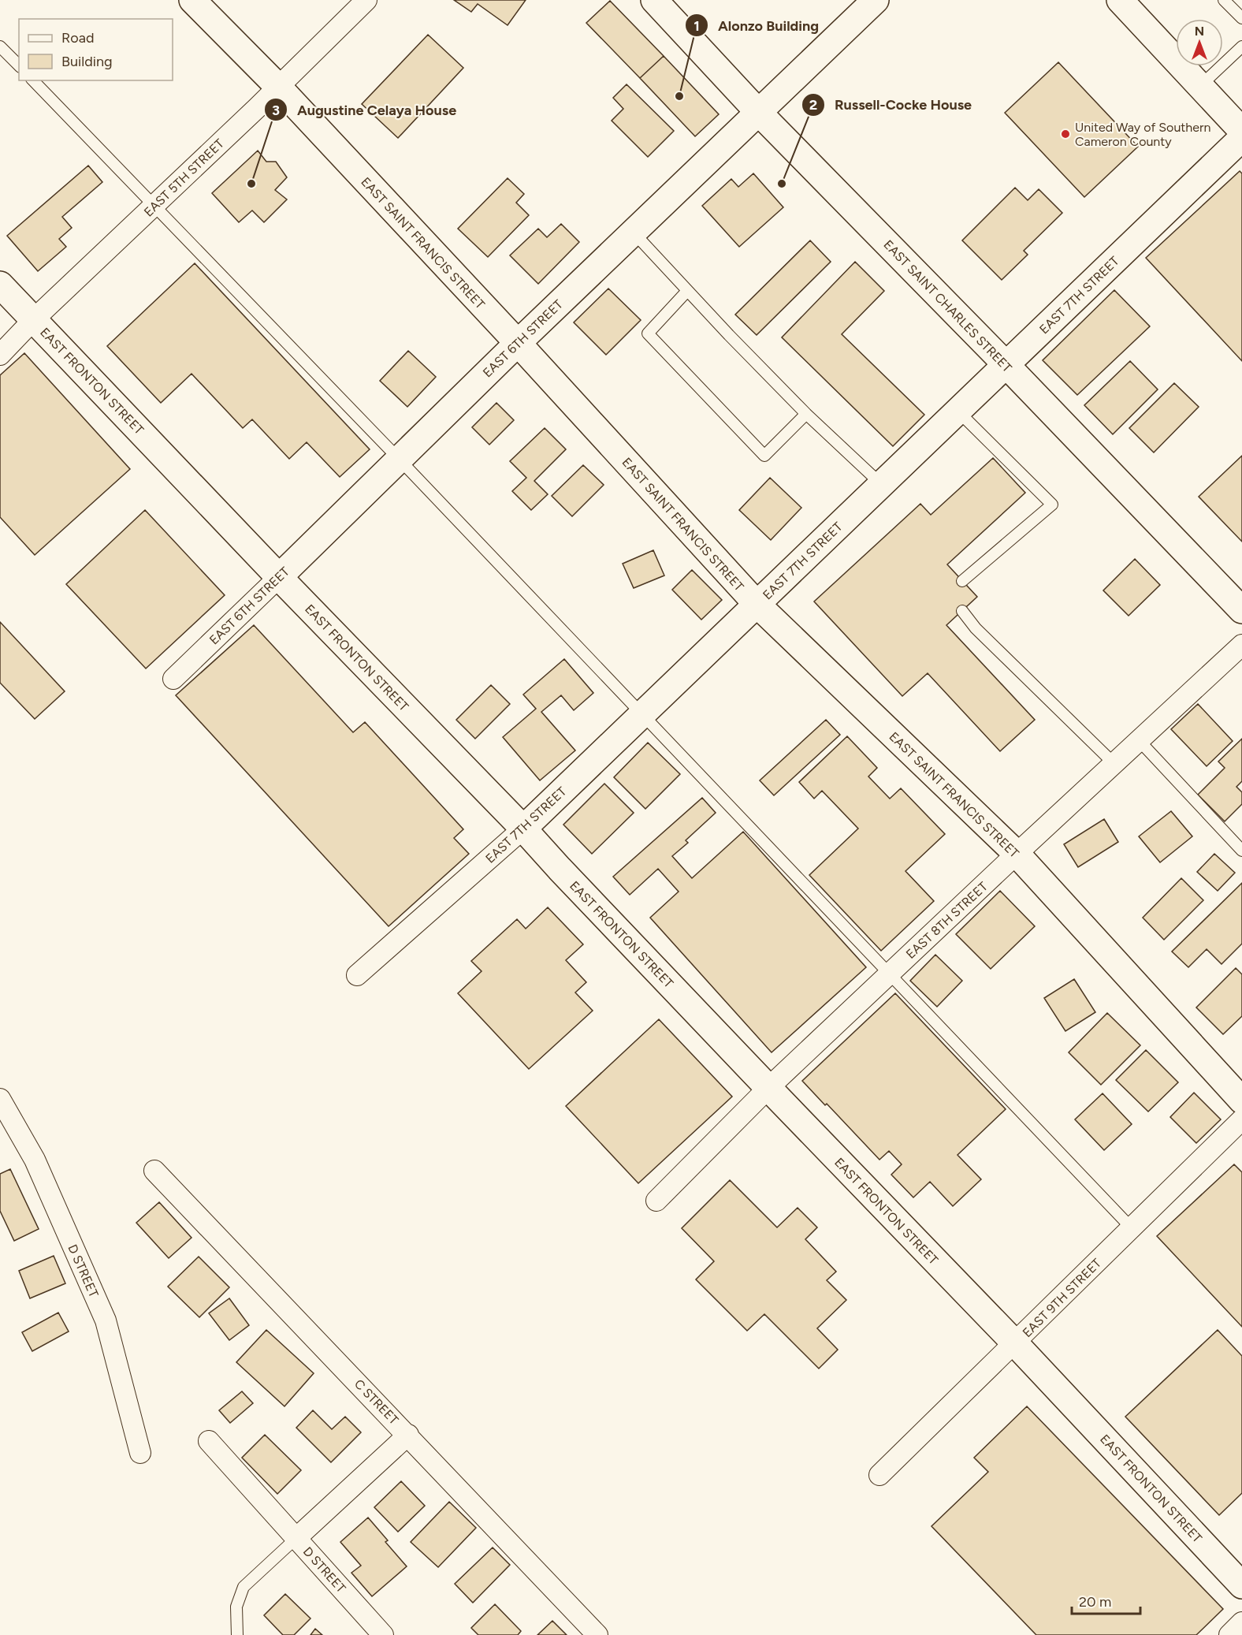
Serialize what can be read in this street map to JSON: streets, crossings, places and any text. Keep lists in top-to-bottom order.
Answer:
{
  "streets": {
    "main road": [
      "EAST SAINT FRANCIS STREET",
      "EAST 7TH STREET",
      "EAST SAINT CHARLES STREET",
      "EAST 6TH STREET",
      "EAST FRONTON STREET"
    ],
    "street": [
      "EAST 5TH STREET",
      "EAST 8TH STREET",
      "D STREET",
      "EAST 9TH STREET",
      "C STREET"
    ]
  },
  "crossings": [
    ["EAST 5TH STREET", "EAST SAINT FRANCIS STREET"],
    ["EAST 5TH STREET", "EAST FRONTON STREET"],
    ["EAST SAINT FRANCIS STREET", "EAST 7TH STREET"],
    ["EAST SAINT FRANCIS STREET", "EAST 6TH STREET"],
    ["EAST SAINT FRANCIS STREET", "EAST 8TH STREET"],
    ["EAST 7TH STREET", "EAST SAINT CHARLES STREET"],
    ["EAST 7TH STREET", "EAST FRONTON STREET"],
    ["EAST SAINT CHARLES STREET", "EAST 6TH STREET"],
    ["EAST 6TH STREET", "EAST FRONTON STREET"],
    ["EAST FRONTON STREET", "EAST 8TH STREET"],
    ["EAST FRONTON STREET", "EAST 9TH STREET"]
  ],
  "places": [
    "Alonzo Building",
    "United Way of Southern Cameron County",
    "Augustine Celaya House",
    "Russell-Cocke House"
  ],
  "legend": ["Road", "Building"],
  "scale_bar": "20 m",
  "north": "top"
}
